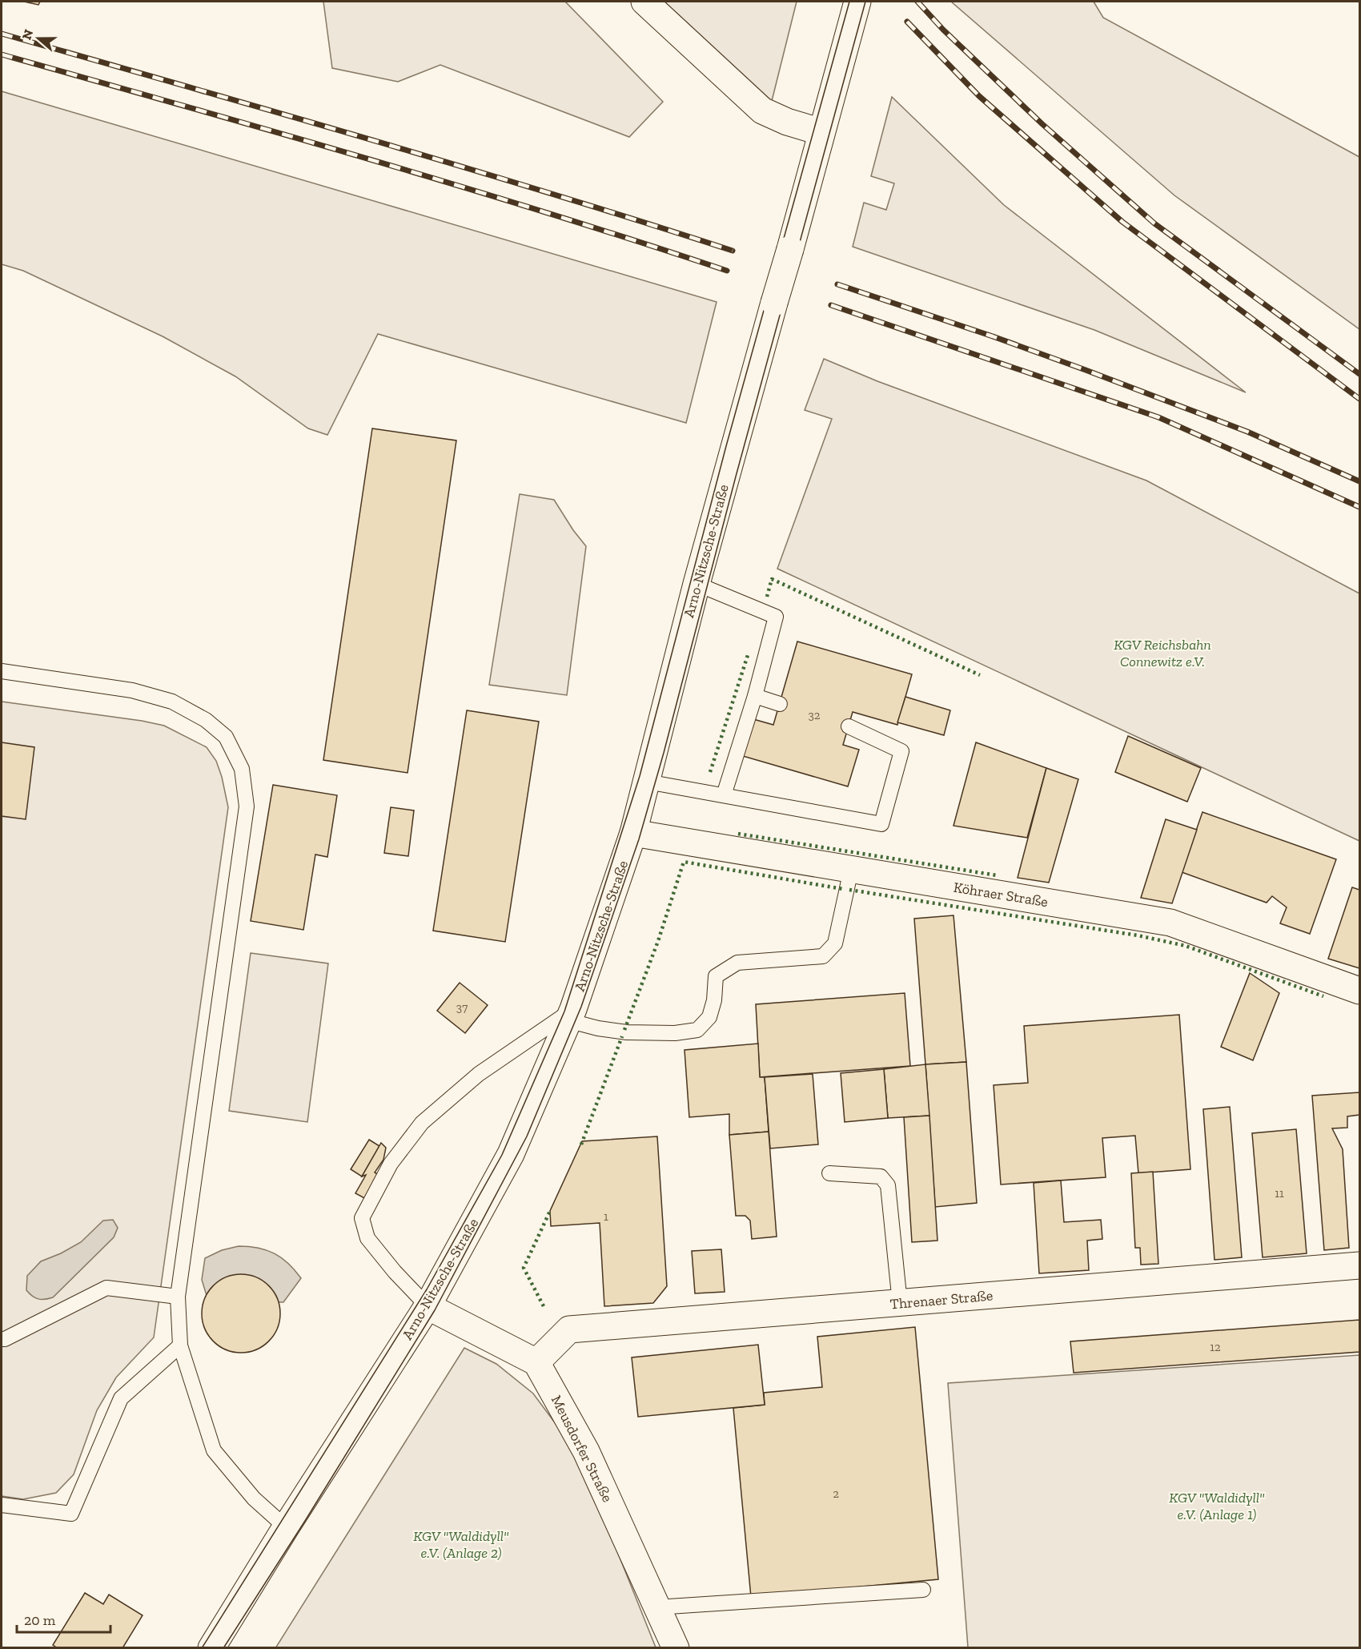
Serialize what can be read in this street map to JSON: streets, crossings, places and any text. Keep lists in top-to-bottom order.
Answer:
{
  "streets": {
    "street": [
      "Arno-Nitzsche-Straße",
      "Köhraer Straße",
      "Threnaer Straße",
      "Meusdorfer Straße"
    ]
  },
  "crossings": [
    ["Arno-Nitzsche-Straße", "Köhraer Straße"],
    ["Threnaer Straße", "Meusdorfer Straße"]
  ],
  "parks": ["KGV Reichsbahn Connewitz e.V.", "KGV \"Waldidyll\" e.V. (Anlage 1)", "KGV \"Waldidyll\" e.V. (Anlage 2)"],
  "house_numbers": [
    "32",
    "37",
    "11",
    "1",
    "12",
    "2"
  ],
  "scale_bar": "20 m",
  "north": "left"
}
